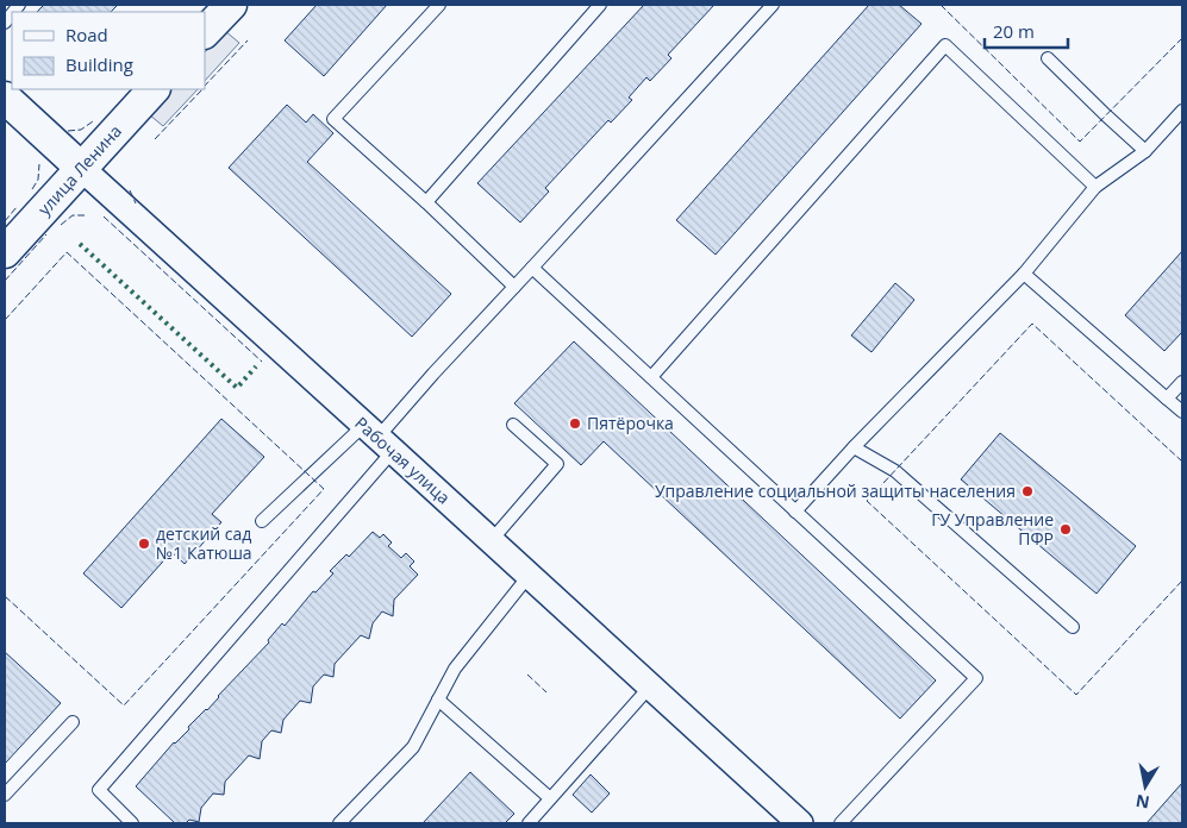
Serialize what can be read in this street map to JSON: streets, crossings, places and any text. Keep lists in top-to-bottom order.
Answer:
{
  "streets": {
    "street": ["улица Ленина", "Рабочая улица"]
  },
  "crossings": [
    ["улица Ленина", "Рабочая улица"]
  ],
  "places": [
    "Пятёрочка",
    "Управление социальной защиты населения",
    "ГУ Управление ПФР",
    "детский сад №1 Катюша"
  ],
  "legend": ["Road", "Building"],
  "scale_bar": "20 m",
  "north": "bottom"
}
